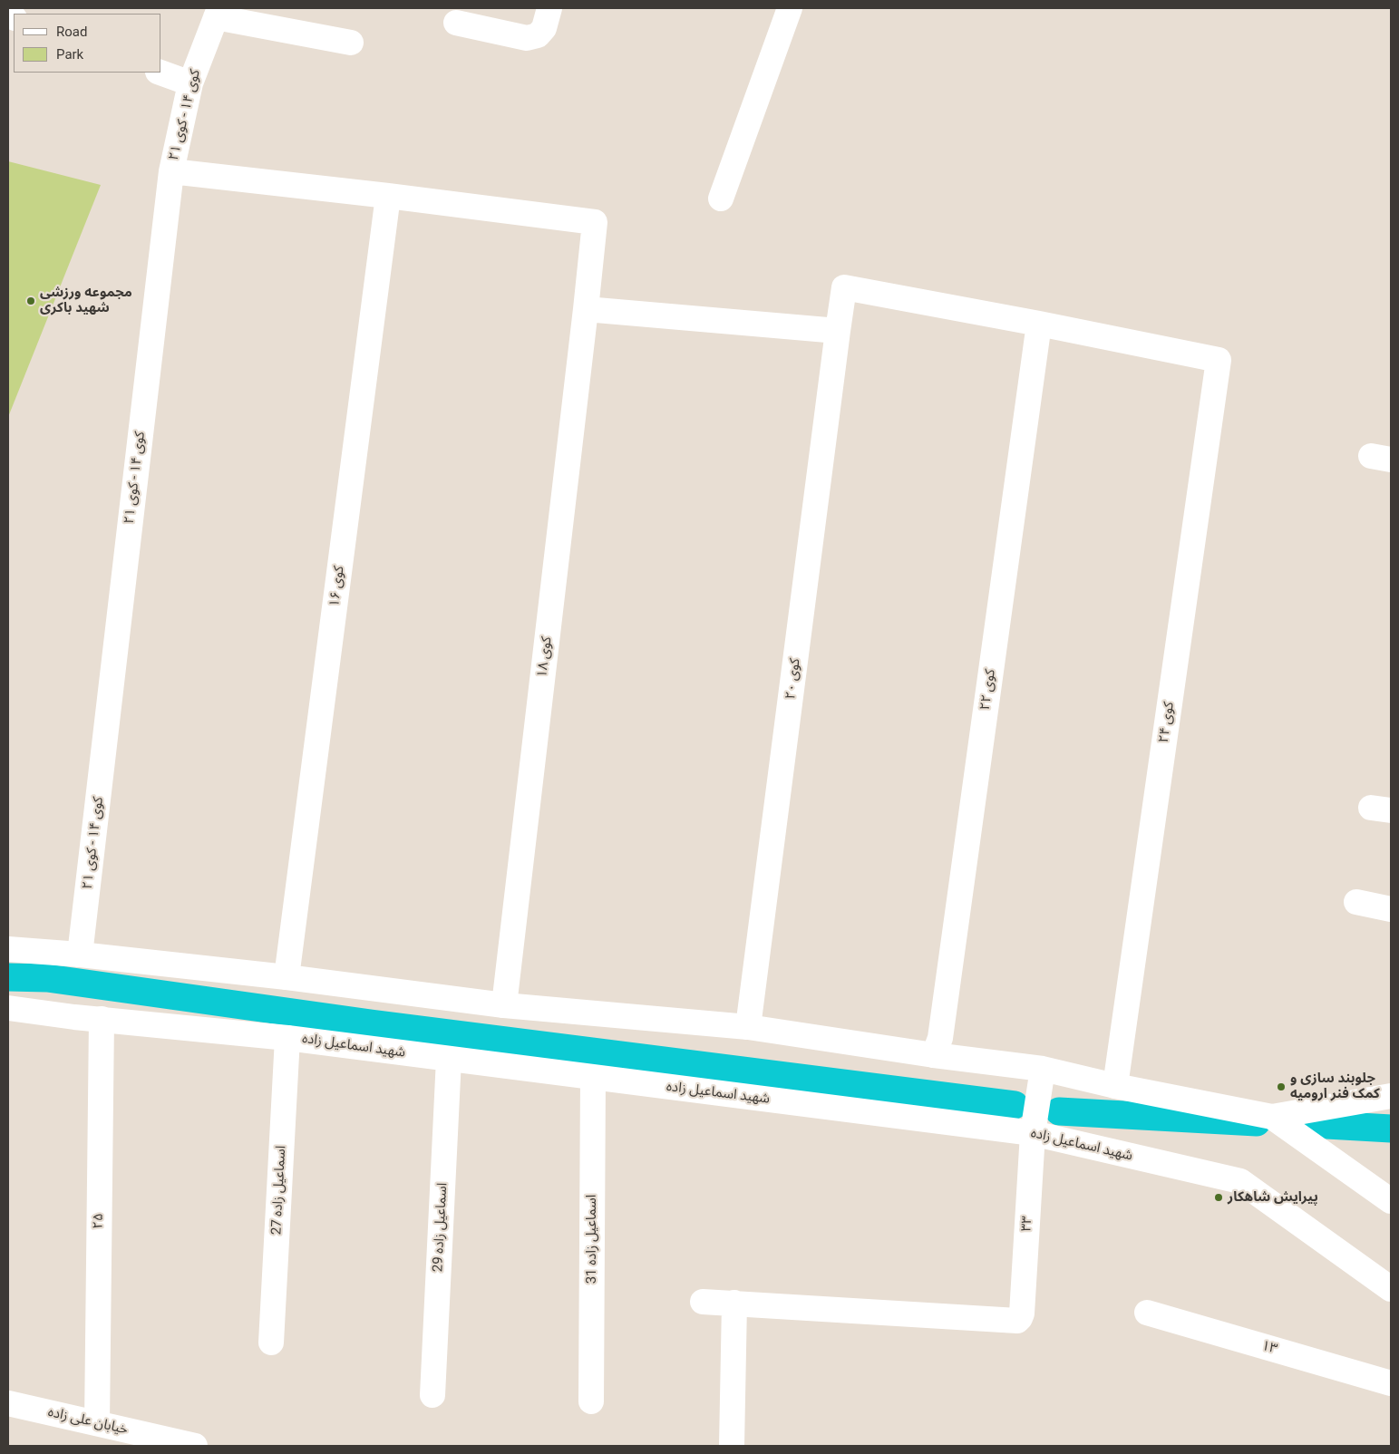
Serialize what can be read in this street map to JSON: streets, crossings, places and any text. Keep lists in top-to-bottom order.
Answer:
{
  "streets": {
    "street": [
      "کوی ۱۴ - کوی ۲۱",
      "کوی ۱۶",
      "کوی ۱۸",
      "کوی ۲۰",
      "کوی ۲۲",
      "کوی ۲۴",
      "شهید اسماعیل زاده",
      "اسماعیل زاده 27",
      "۲۵",
      "۳۳",
      "اسماعیل زاده 29",
      "اسماعیل زاده 31",
      "۱۳",
      "خیابان علی زاده"
    ]
  },
  "crossings": [
    ["کوی ۱۶", "کوی ۱۸"],
    ["کوی ۲۰", "کوی ۲۲"],
    ["کوی ۲۰", "کوی ۲۴"],
    ["کوی ۲۲", "کوی ۲۴"],
    ["شهید اسماعیل زاده", "اسماعیل زاده 27"],
    ["شهید اسماعیل زاده", "۲۵"],
    ["شهید اسماعیل زاده", "۳۳"],
    ["شهید اسماعیل زاده", "اسماعیل زاده 29"],
    ["شهید اسماعیل زاده", "اسماعیل زاده 31"],
    ["۲۵", "خیابان علی زاده"]
  ],
  "places": ["مجموعه ورزشی شهید باکری", "جلوبند سازی و کمک فنر ارومیه", "پیرایش شاهکار"],
  "legend": ["Road", "Park"]
}
